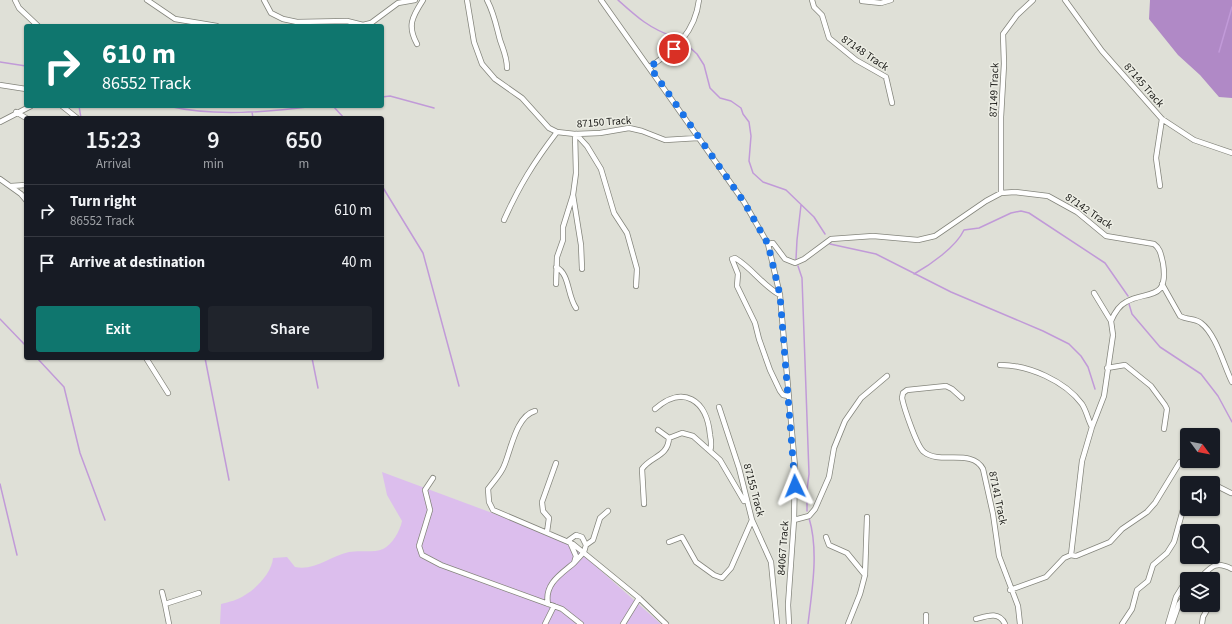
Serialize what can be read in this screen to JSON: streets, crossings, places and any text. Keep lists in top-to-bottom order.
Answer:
{
  "streets": {
    "street": [
      "87148 Track",
      "87145 Track",
      "87149 Track",
      "87150 Track",
      "87142 Track",
      "87155 Track",
      "87141 Track",
      "84067 Track"
    ]
  },
  "crossings": [
    ["87149 Track", "87142 Track"],
    ["87150 Track", "84067 Track"],
    ["87142 Track", "84067 Track"]
  ],
  "north": "bottom right",
  "page": {
    "turn": ["610 m", "86552 Track"],
    "eta": [
      "15:23",
      "Arrival",
      "9",
      "min",
      "650",
      "m"
    ],
    "list": [
      {
        "name": "Turn right",
        "note": "86552 Track",
        "value": "610 m"
      },
      {
        "name": "Arrive at destination",
        "value": "40 m"
      }
    ],
    "buttons": ["Exit", "Share"]
  }
}
